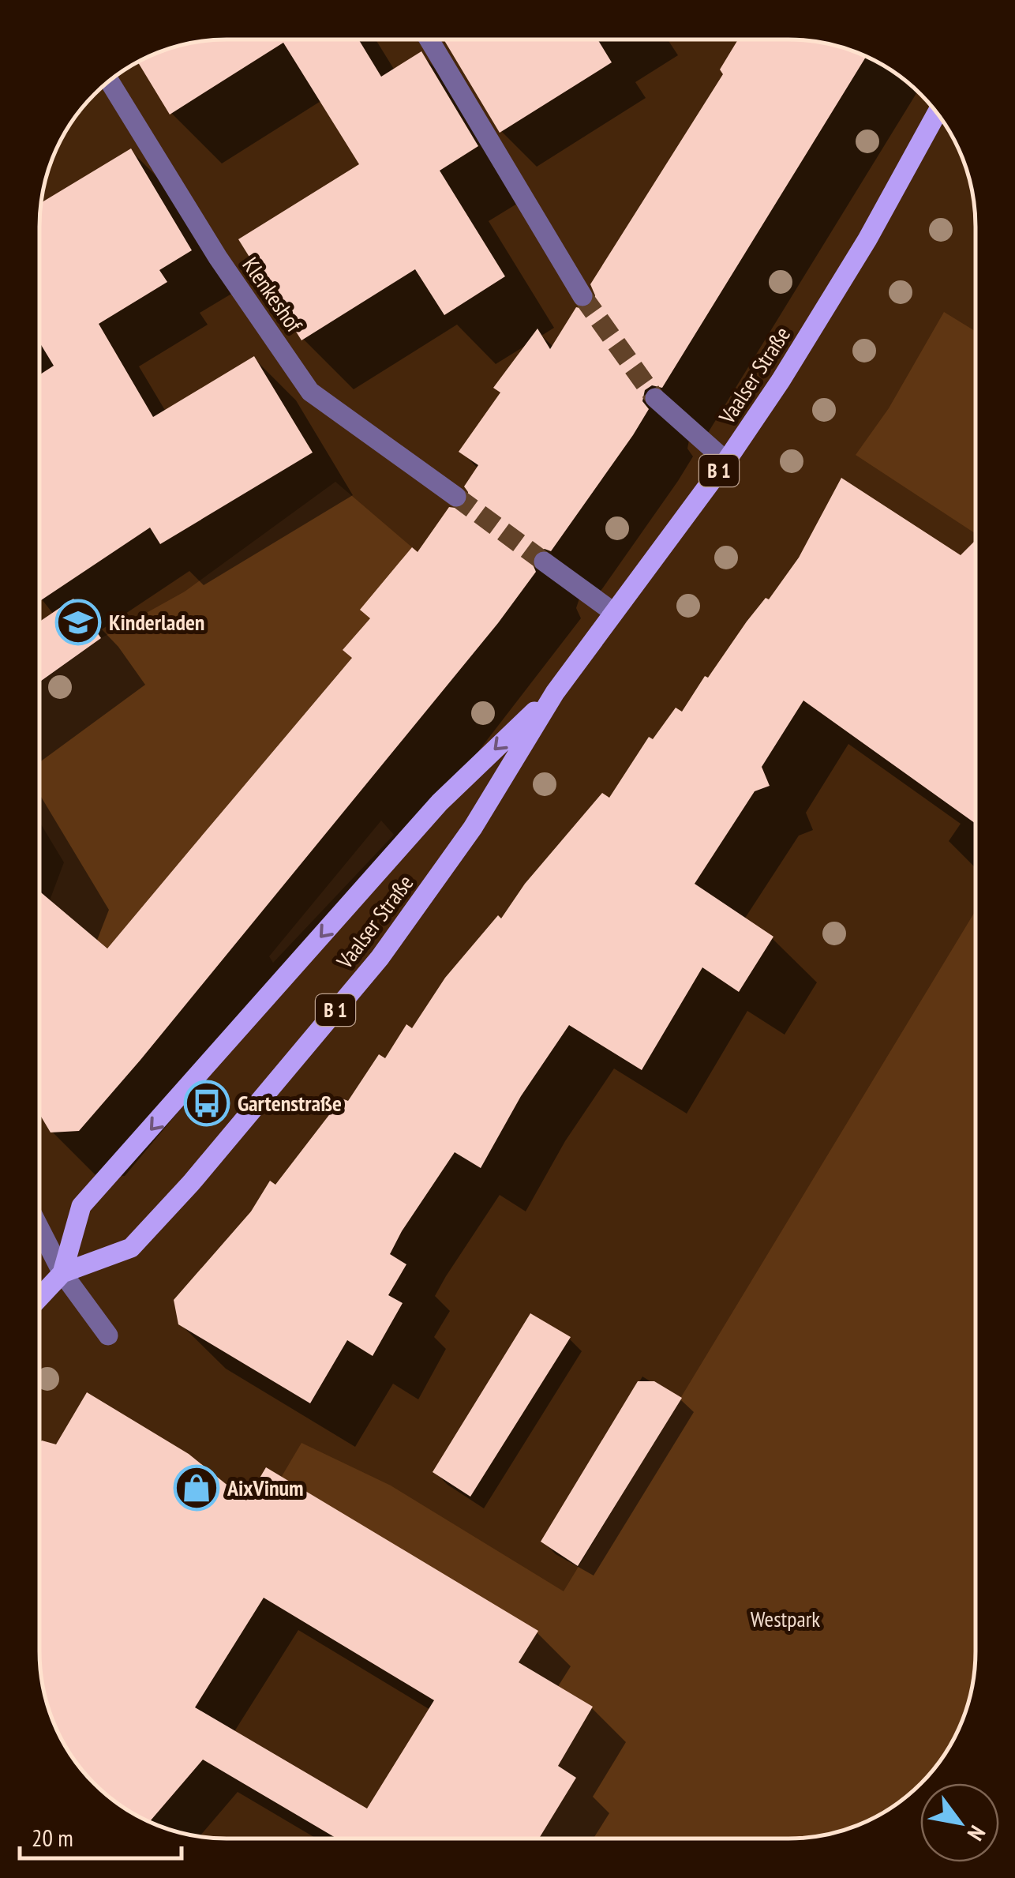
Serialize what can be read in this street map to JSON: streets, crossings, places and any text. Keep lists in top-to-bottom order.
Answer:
{
  "streets": {
    "main road": ["Vaalser Straße", "B 1"],
    "street": ["Klenkeshof"]
  },
  "parks": ["Westpark"],
  "places": {
    "school or university": ["Kinderladen"],
    "bus stop": ["Gartenstraße"],
    "shop": ["AixVinum"]
  },
  "scale_bar": "20 m",
  "north": "bottom right"
}
